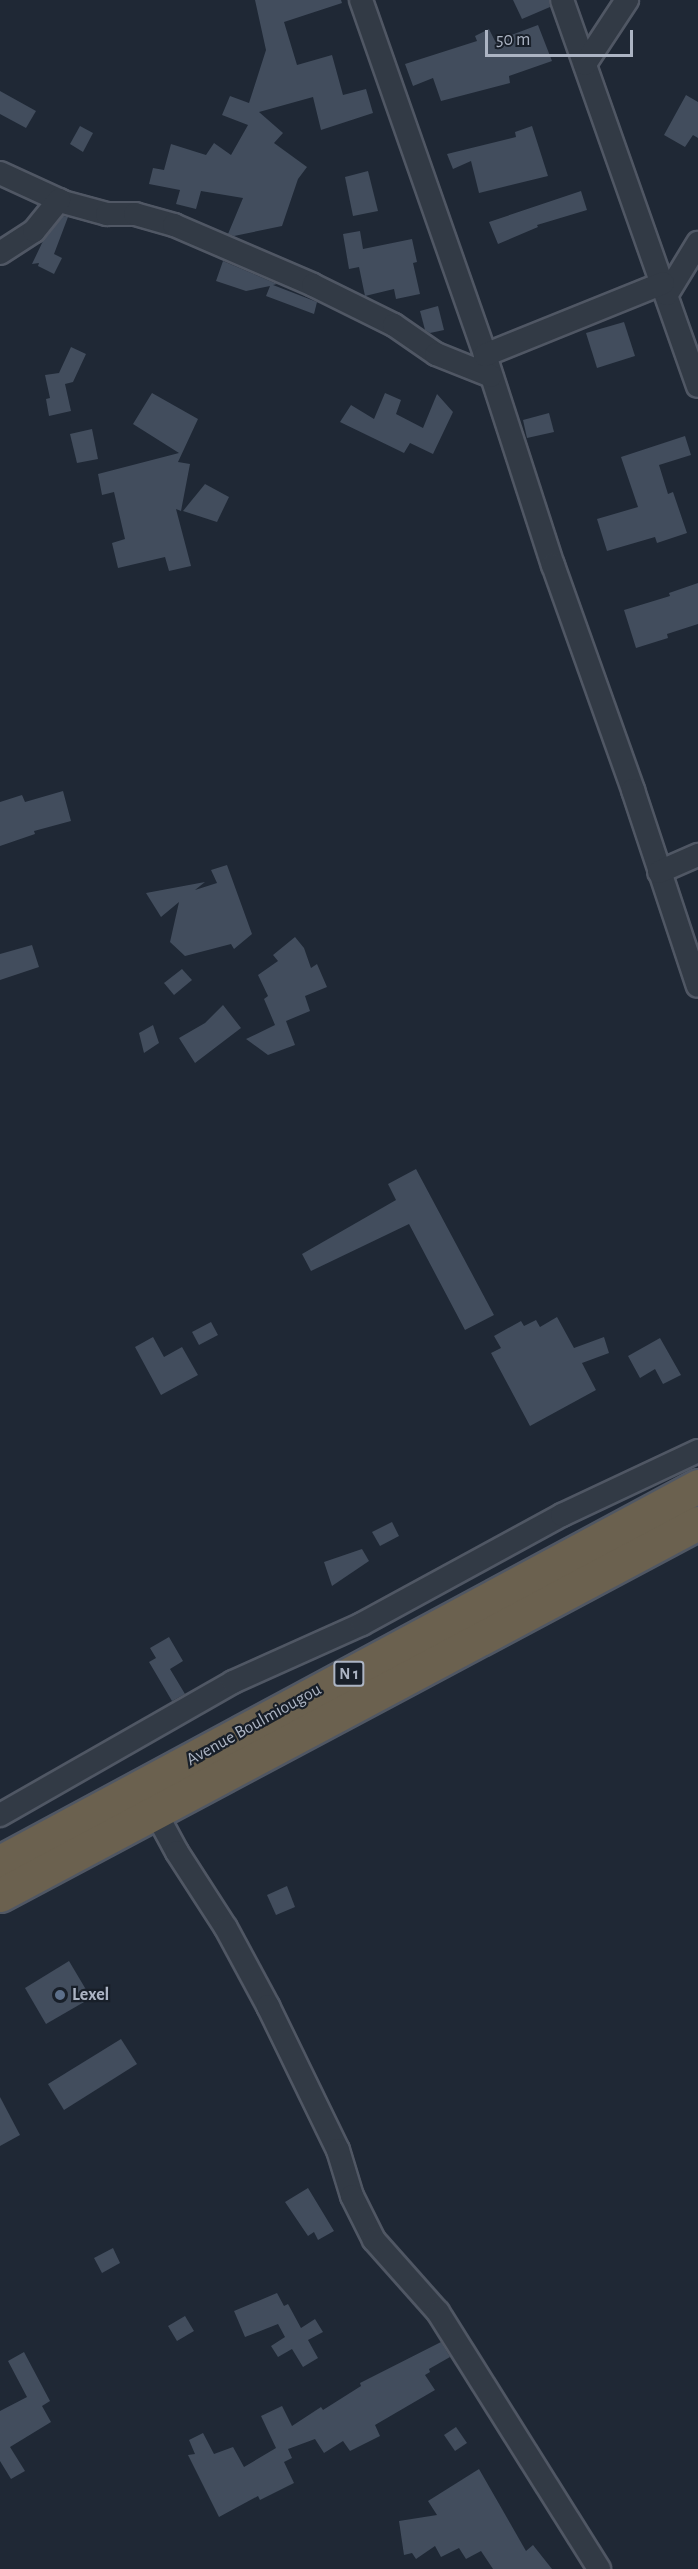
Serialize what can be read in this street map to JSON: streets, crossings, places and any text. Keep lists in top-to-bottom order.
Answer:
{
  "streets": {
    "highway": ["N 1", "Avenue Boulmiougou"]
  },
  "places": ["Lexel"],
  "scale_bar": "50 m"
}
